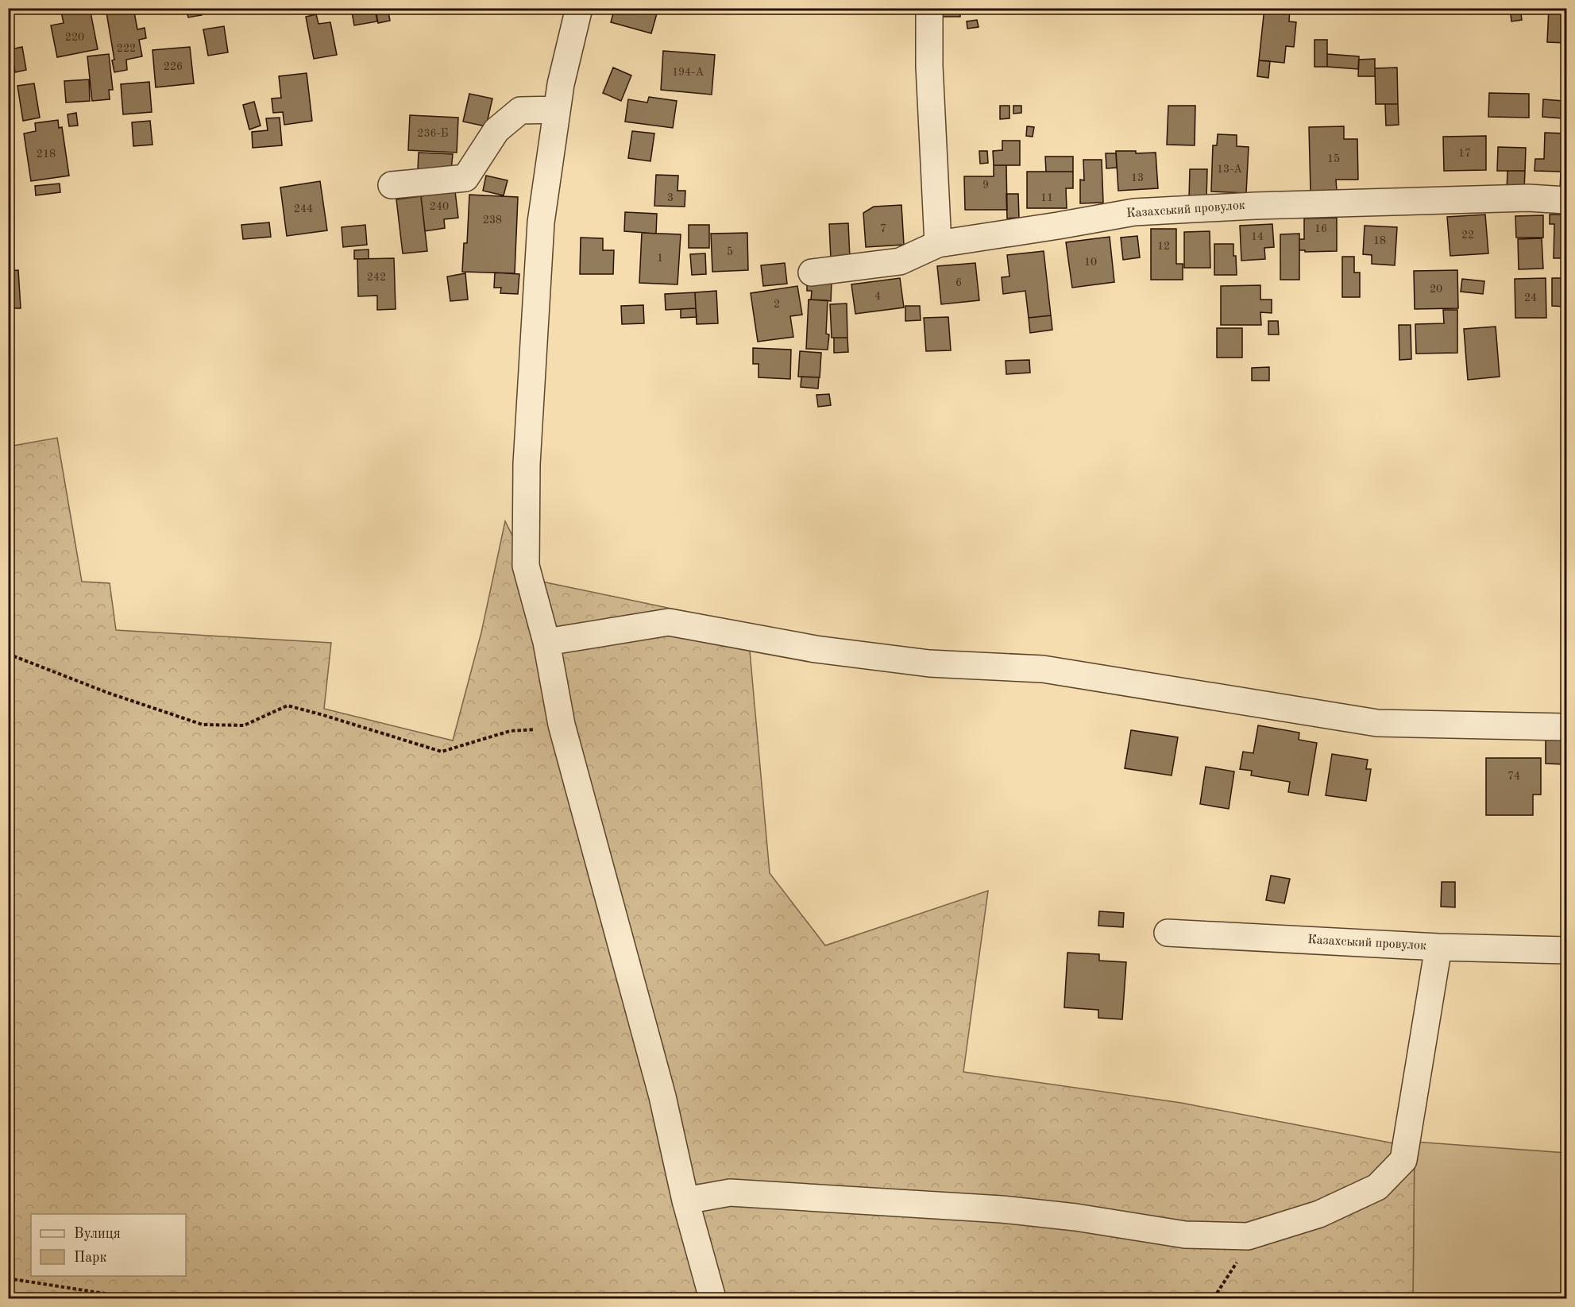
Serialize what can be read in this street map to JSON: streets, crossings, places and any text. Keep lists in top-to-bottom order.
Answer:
{
  "streets": {
    "street": ["Казахський провулок"]
  },
  "house_numbers": [
    "220",
    "222",
    "226",
    "194-А",
    "236-Б",
    "17",
    "218",
    "15",
    "13-А",
    "13",
    "9",
    "3",
    "11",
    "240",
    "244",
    "238",
    "7",
    "16",
    "22",
    "14",
    "18",
    "12",
    "5",
    "1",
    "10",
    "242",
    "6",
    "20",
    "4",
    "24",
    "2",
    "74"
  ],
  "legend": ["Вулиця", "Парк"]
}
